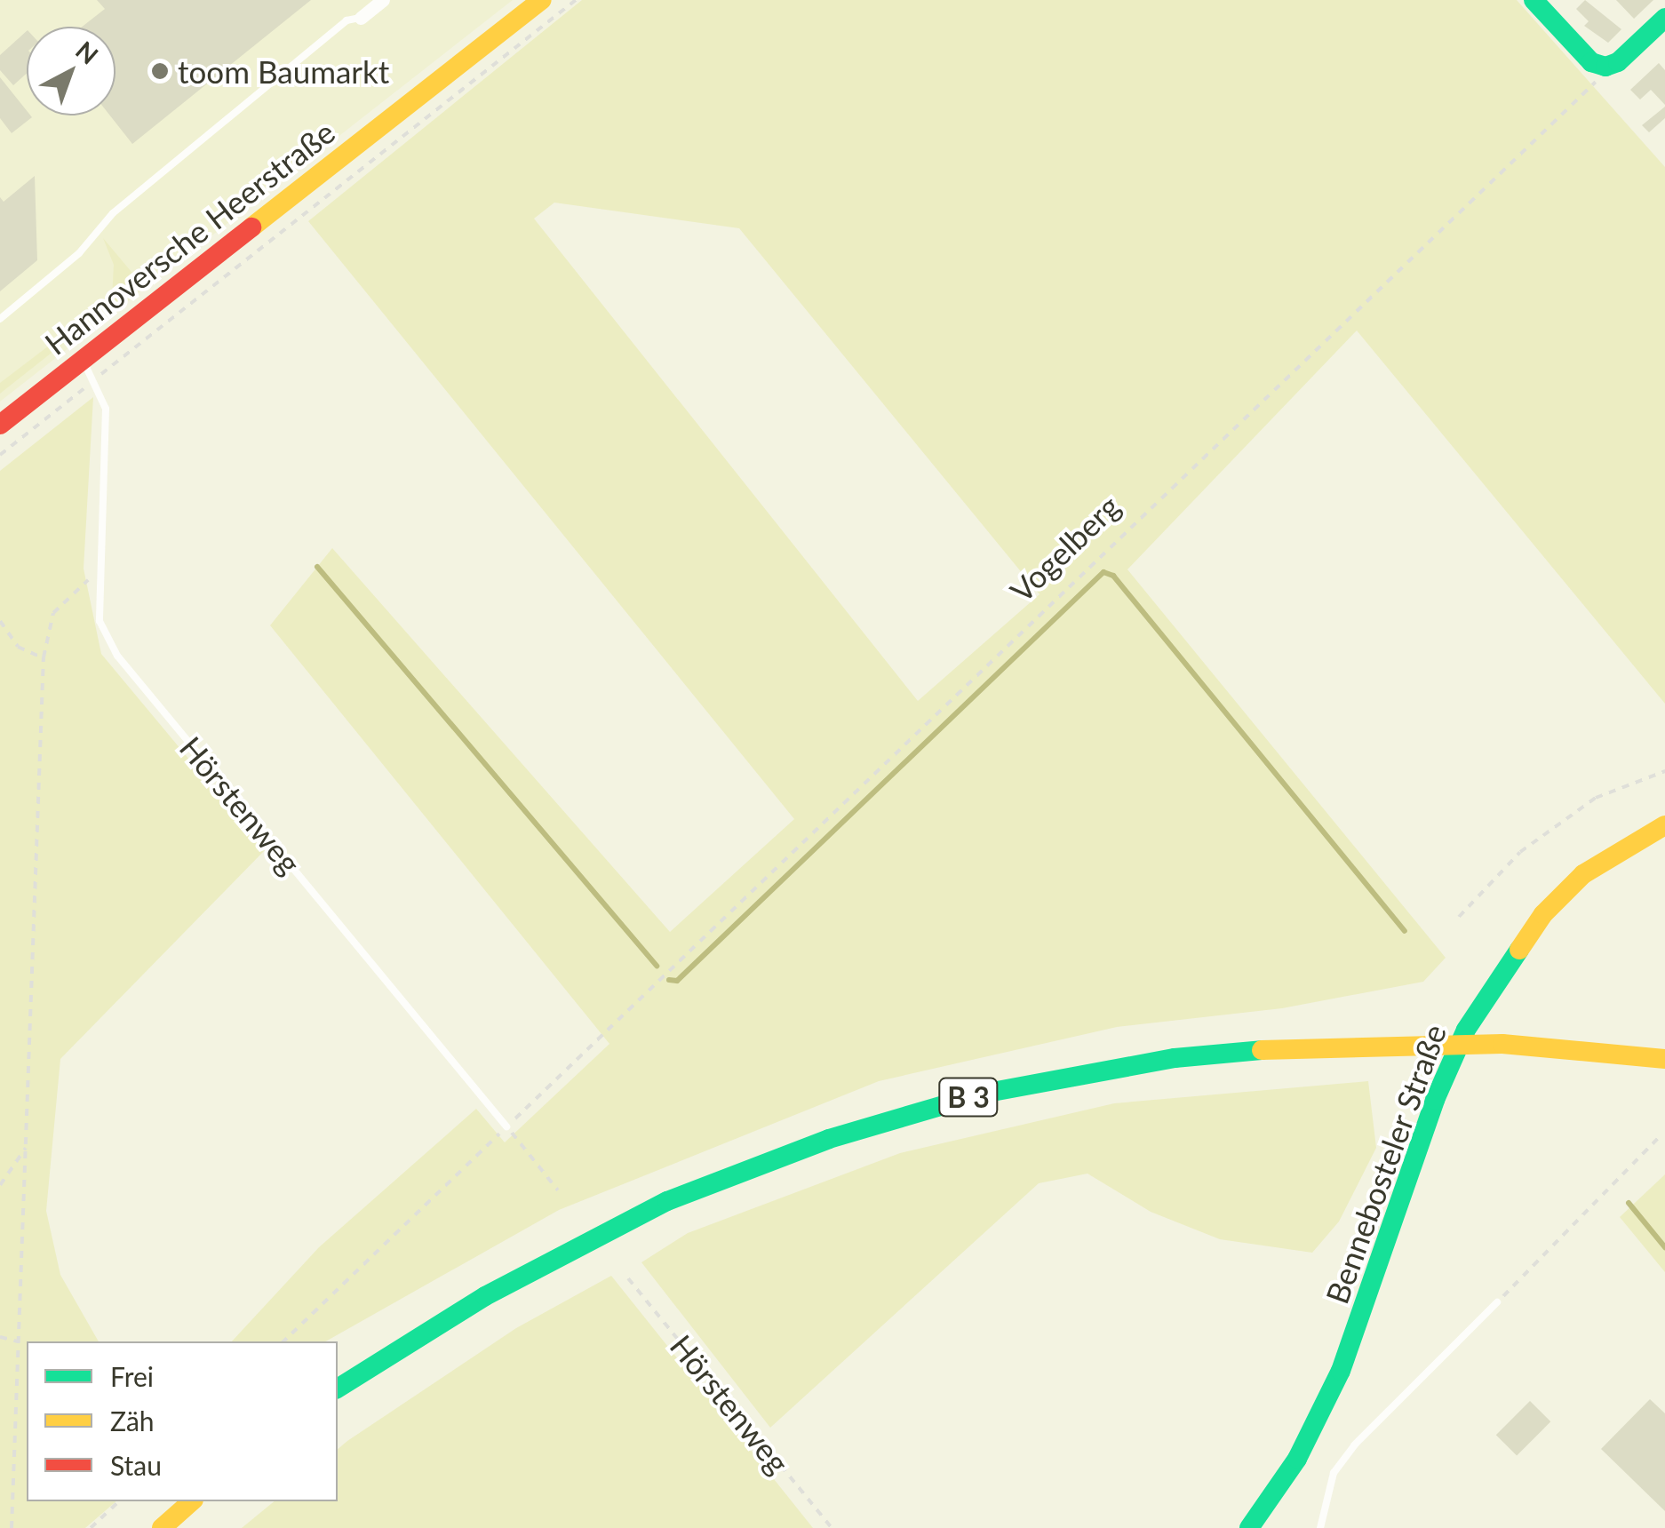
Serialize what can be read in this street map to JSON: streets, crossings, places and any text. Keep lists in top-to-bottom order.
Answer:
{
  "streets": {
    "main road": ["Hannoversche Heerstraße", "B 3", "Bennebosteler Straße"],
    "lane": ["Hörstenweg"],
    "path": ["Vogelberg"]
  },
  "crossings": [
    ["Hannoversche Heerstraße", "Hörstenweg"],
    ["Vogelberg", "Hörstenweg"]
  ],
  "places": ["toom Baumarkt"],
  "legend": ["Frei", "Zäh", "Stau"],
  "north": "top right"
}
